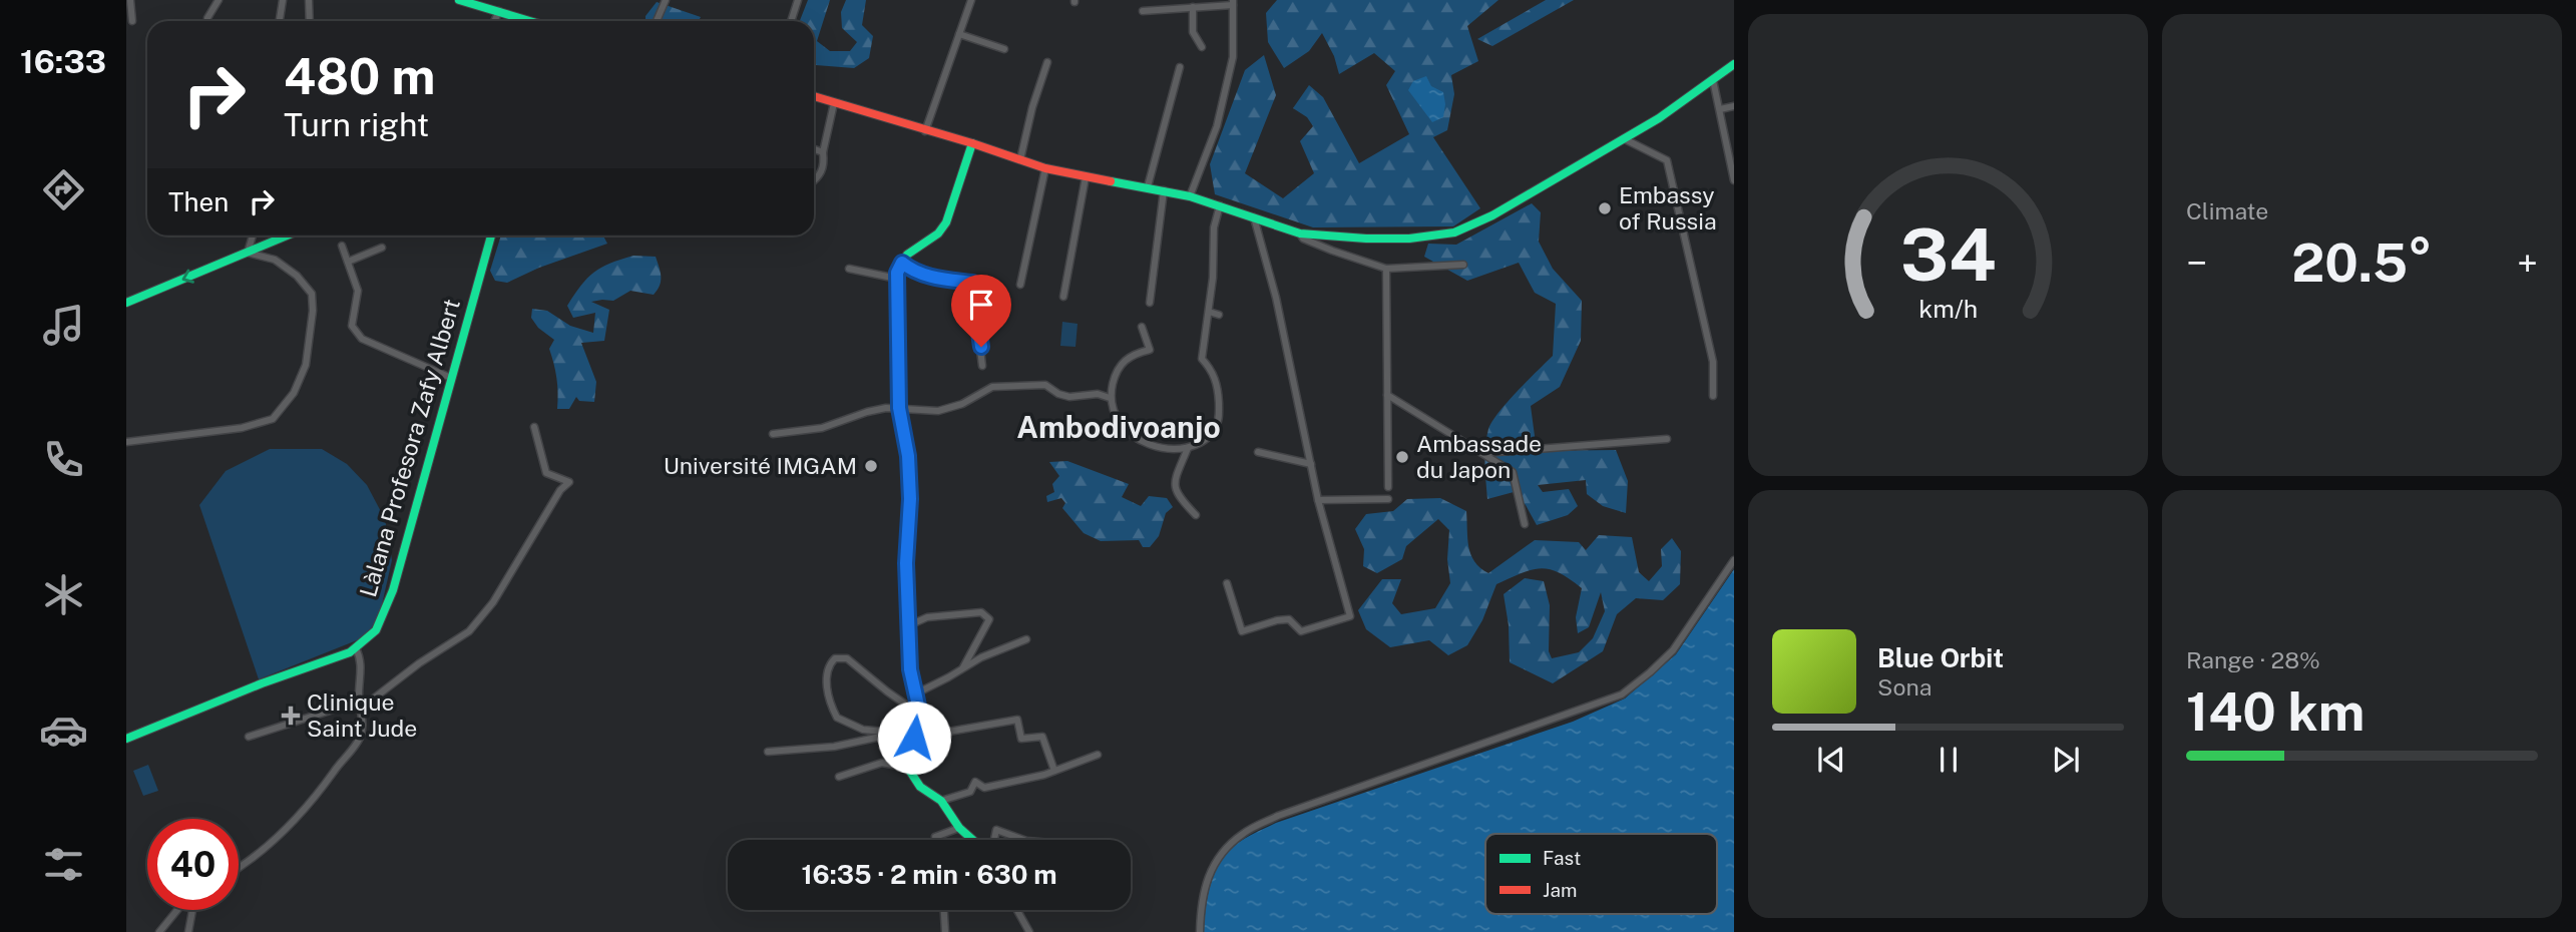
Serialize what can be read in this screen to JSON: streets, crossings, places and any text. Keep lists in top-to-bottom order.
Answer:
{
  "streets": {
    "main road": ["Làlana Profesora Zafy Albert"]
  },
  "districts": ["Ambodivoanjo"],
  "places": {
    "other": ["Embassy of Russia", "Ambassade du Japon", "Université IMGAM"],
    "health": ["Clinique Saint Jude"]
  },
  "legend": ["Fast", "Jam"],
  "page": {
    "tabs": "16:33",
    "tile": [
      "Climate",
      ["Range · 28%", "140 km"]
    ],
    "turn": ["480 m", "Turn right"],
    "then": "Then",
    "heat": ["−", "20.5°", "+"],
    "song": ["Blue Orbit", "Sona"],
    "limit": "40",
    "trip": "16:35 · 2 min · 630 m",
    "gauge": ["34", "km/h"]
  }
}
